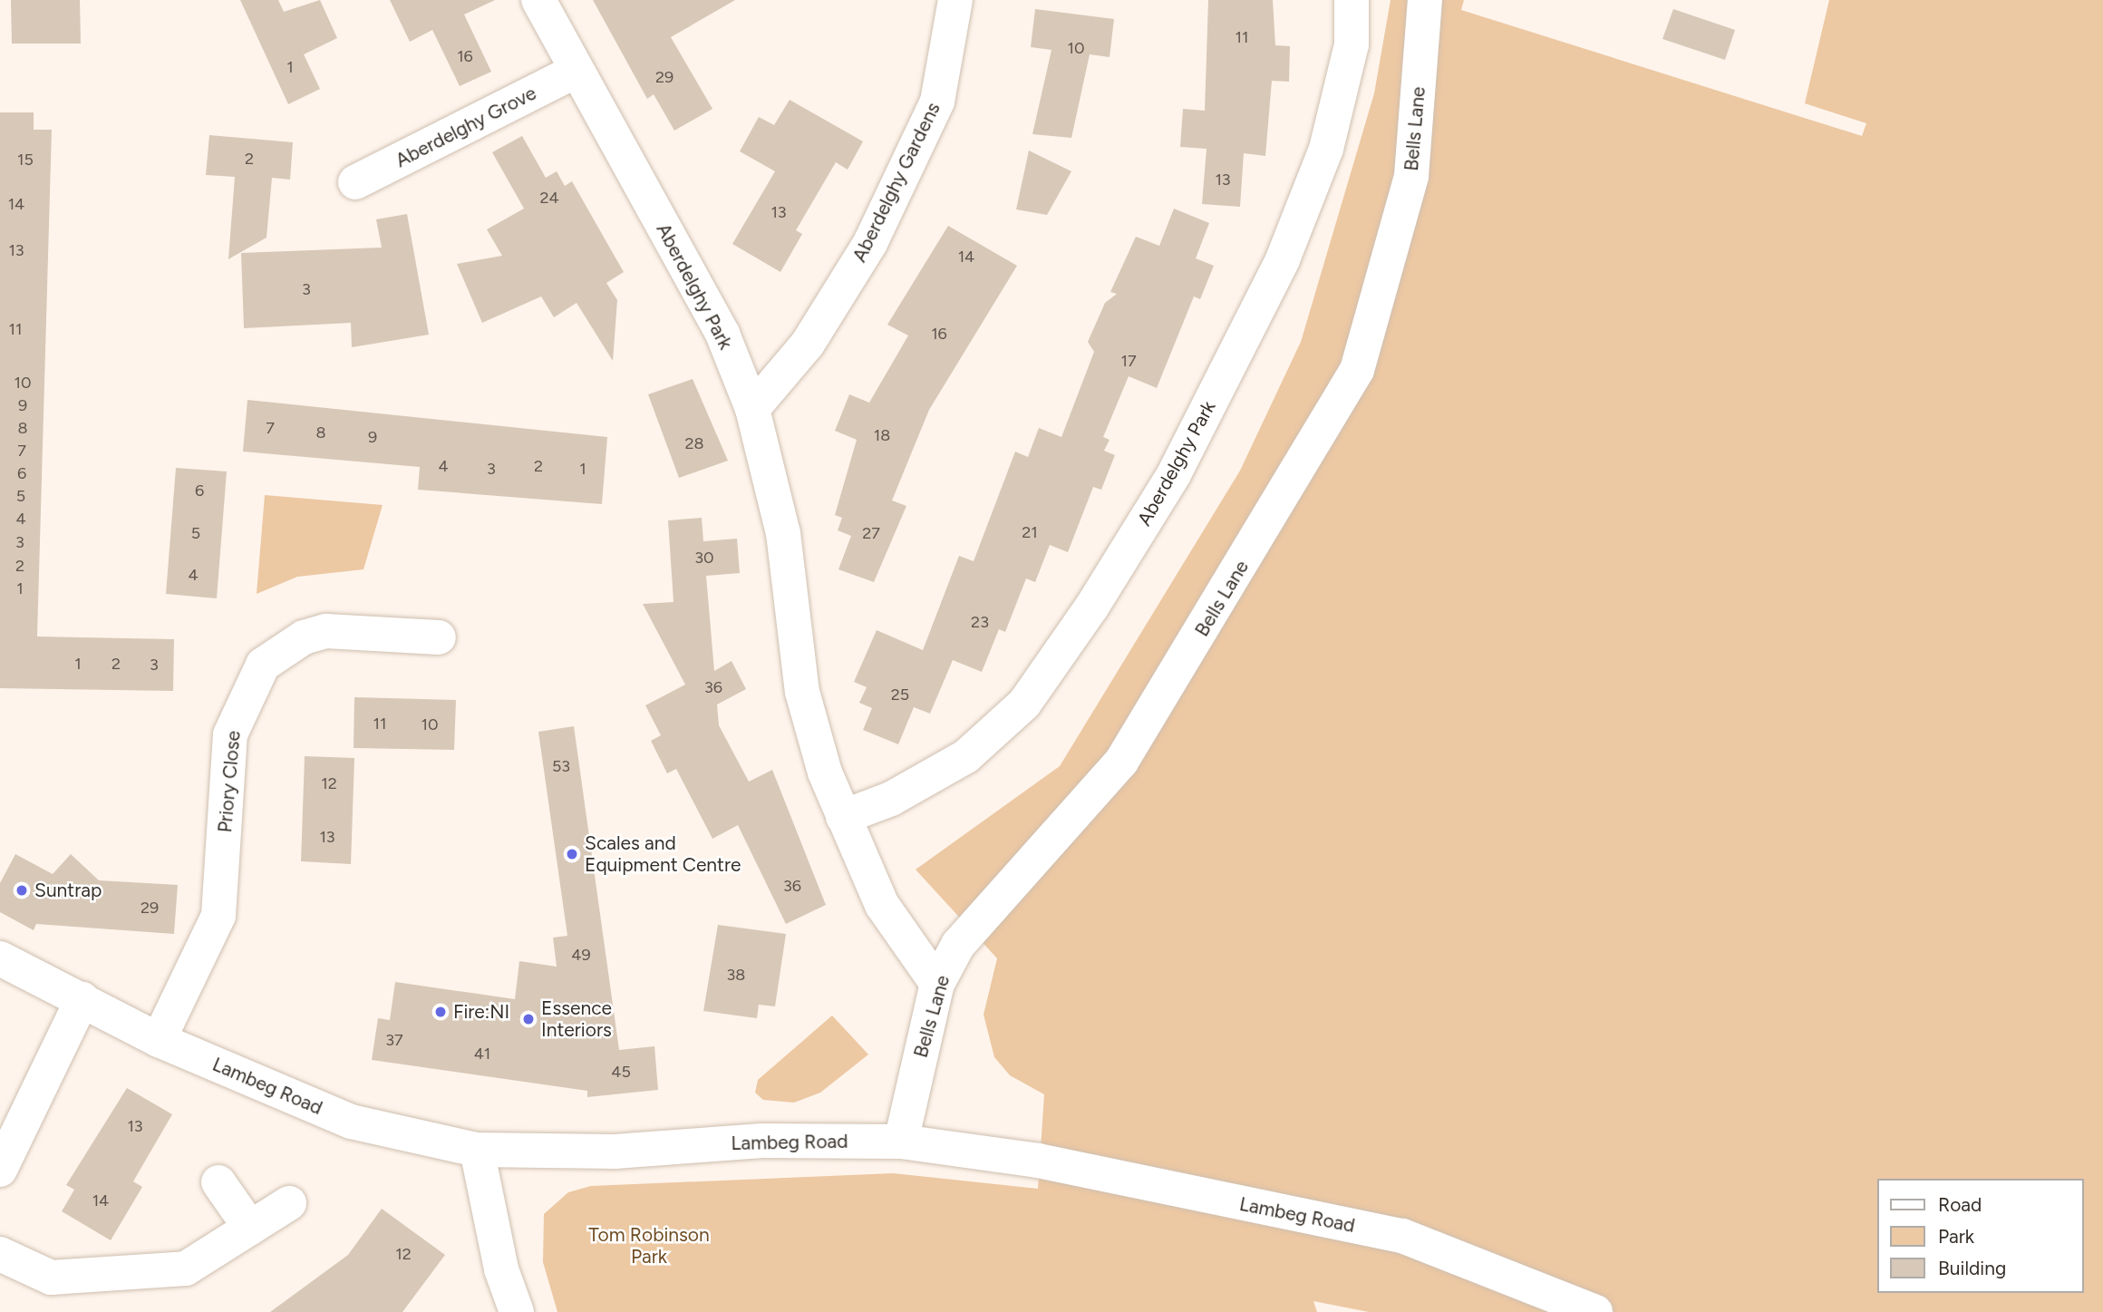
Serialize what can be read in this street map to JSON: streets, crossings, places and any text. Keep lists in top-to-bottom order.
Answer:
{
  "streets": {
    "street": [
      "Aberdelghy Grove",
      "Bells Lane",
      "Aberdelghy Gardens",
      "Aberdelghy Park",
      "Priory Close",
      "Lambeg Road"
    ]
  },
  "crossings": [
    ["Aberdelghy Grove", "Aberdelghy Park"],
    ["Bells Lane", "Aberdelghy Park"],
    ["Bells Lane", "Lambeg Road"],
    ["Aberdelghy Gardens", "Aberdelghy Park"],
    ["Priory Close", "Lambeg Road"]
  ],
  "parks": ["Tom Robinson Park"],
  "places": [
    "Scales and Equipment Centre",
    "Suntrap",
    "Fire:NI",
    "Essence Interiors"
  ],
  "house_numbers": [
    "11",
    "10",
    "16",
    "1",
    "29",
    "2",
    "15",
    "13",
    "24",
    "14",
    "13",
    "13",
    "14",
    "3",
    "11",
    "16",
    "17",
    "10",
    "9",
    "8",
    "7",
    "8",
    "18",
    "9",
    "28",
    "7",
    "4",
    "2",
    "3",
    "1",
    "6",
    "6",
    "5",
    "4",
    "21",
    "5",
    "27",
    "3",
    "30",
    "2",
    "4",
    "1",
    "23",
    "1",
    "2",
    "3",
    "36",
    "25",
    "11",
    "10",
    "53",
    "12",
    "13",
    "36",
    "29",
    "49",
    "38",
    "37",
    "41",
    "45",
    "13",
    "14",
    "12"
  ],
  "legend": ["Road", "Park", "Building"]
}
